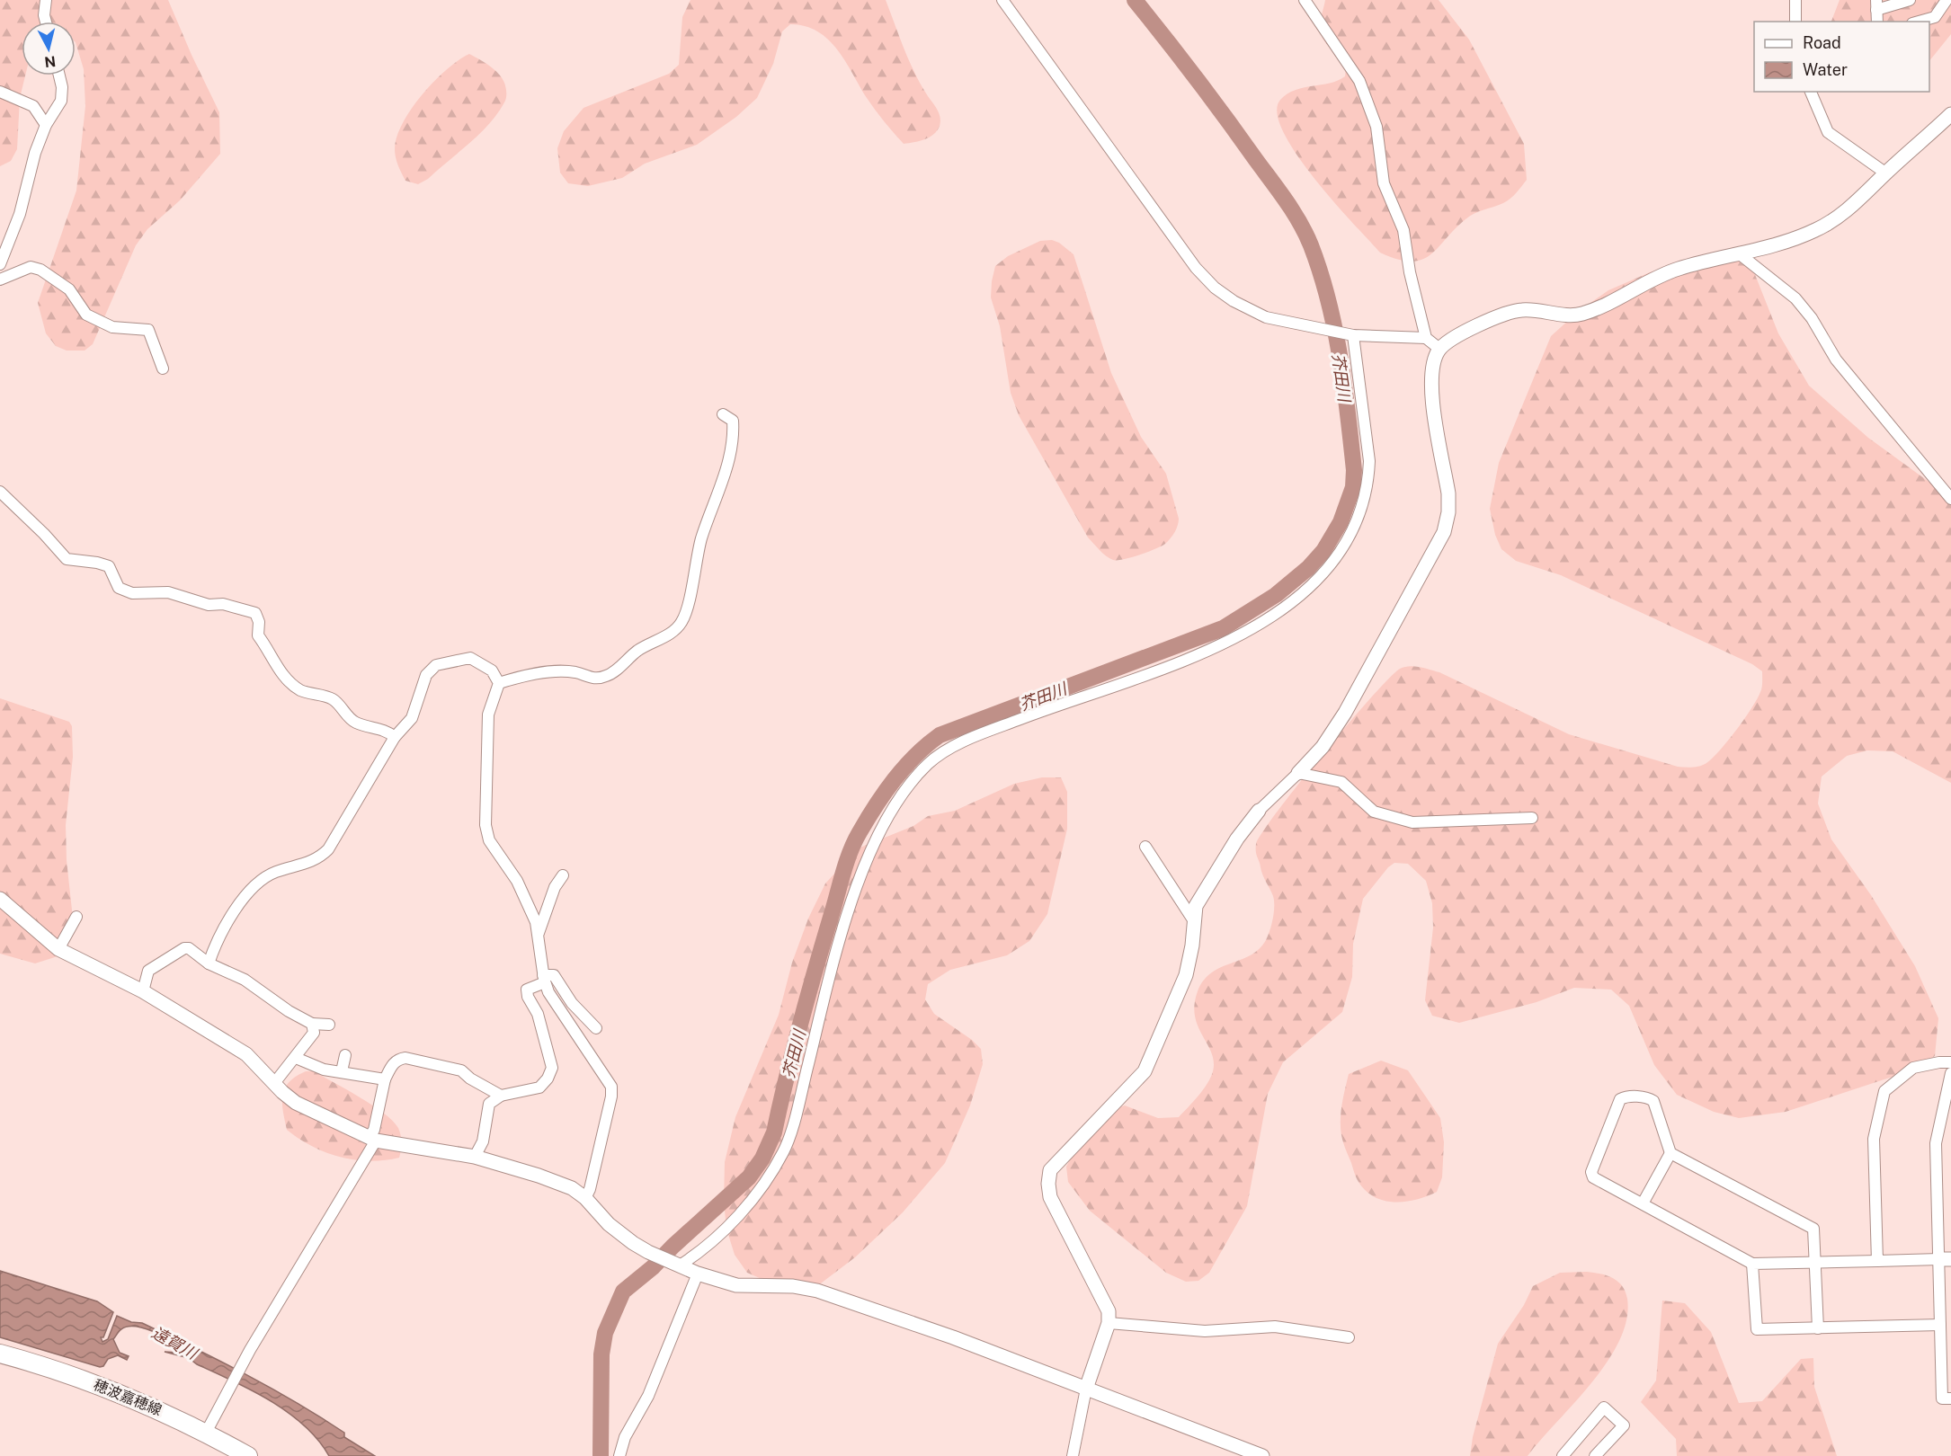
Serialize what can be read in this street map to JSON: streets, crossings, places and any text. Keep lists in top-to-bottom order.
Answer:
{
  "streets": {
    "main road": ["穂波嘉穂線"]
  },
  "water": ["芥田川", "遠賀川"],
  "legend": ["Road", "Water"],
  "north": "bottom"
}
